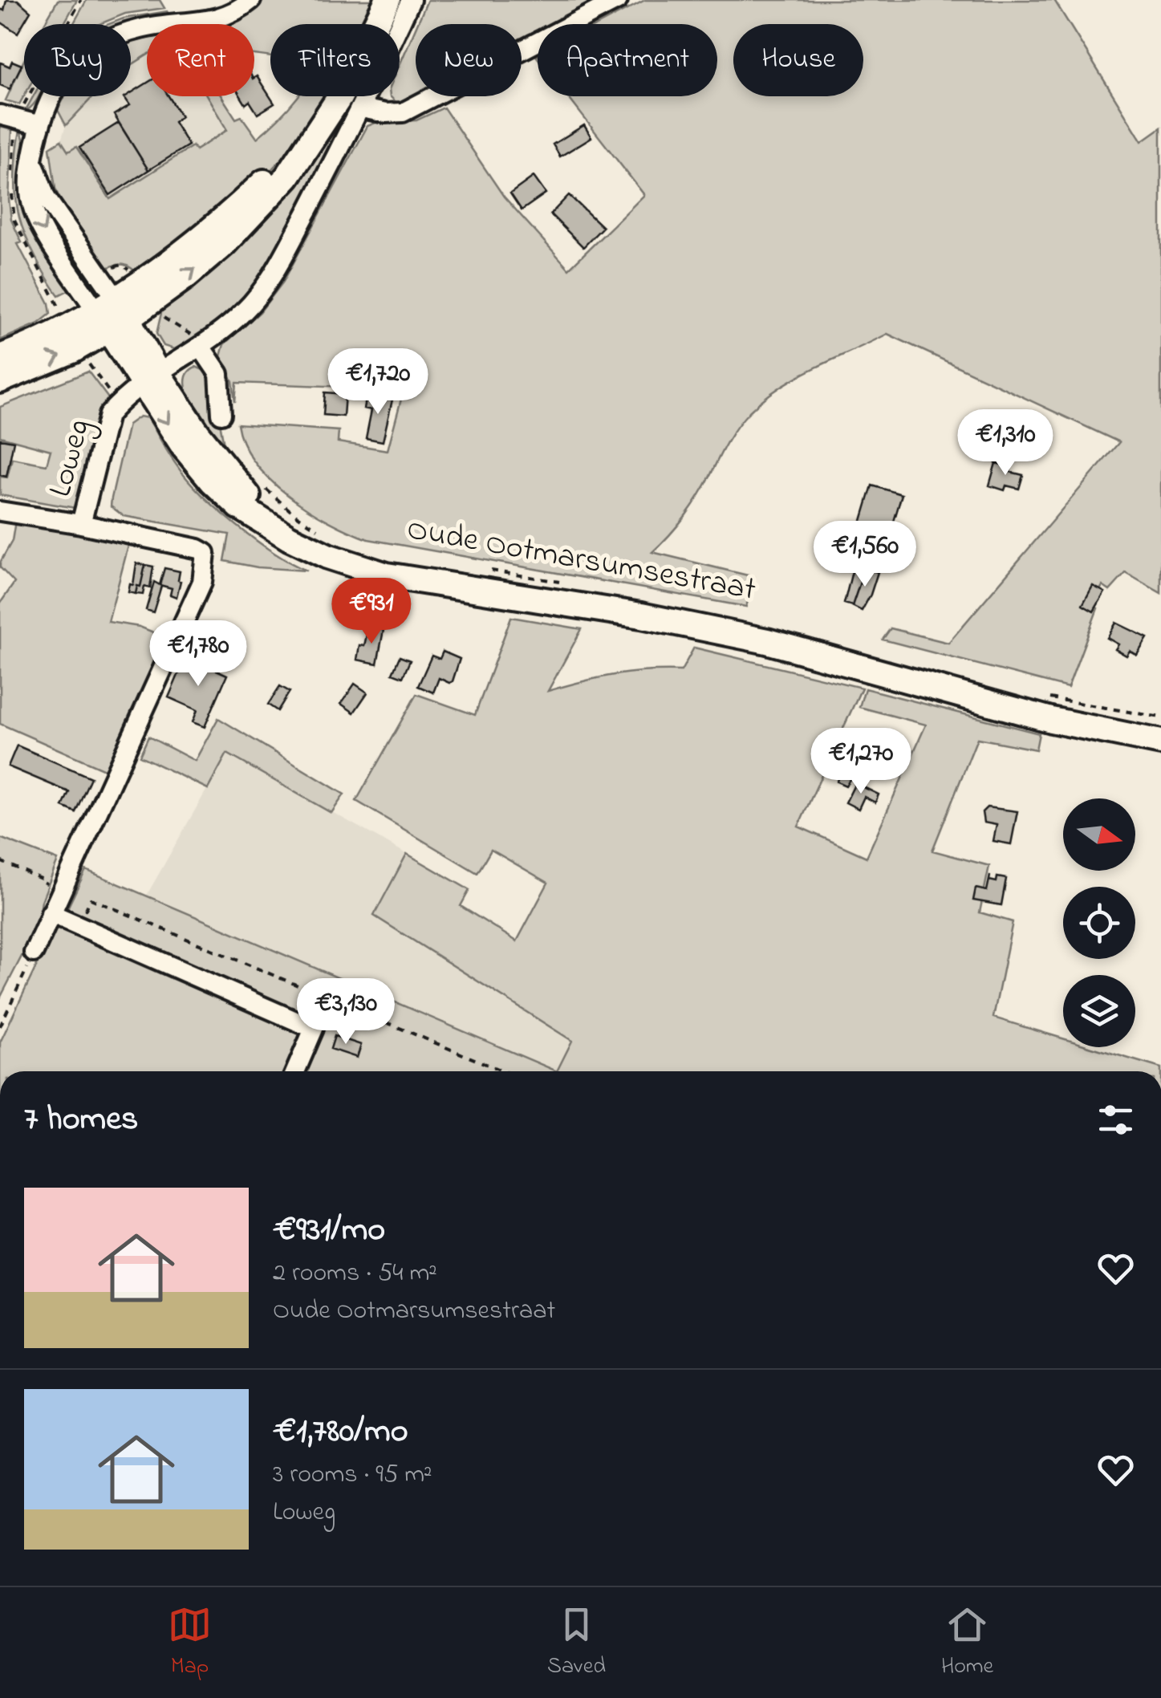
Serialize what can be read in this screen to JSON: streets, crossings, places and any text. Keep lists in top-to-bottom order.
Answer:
{
  "streets": {
    "main road": ["Oude Ootmarsumsestraat"],
    "street": ["Loweg"]
  },
  "crossings": [
    ["Loweg", "Oude Ootmarsumsestraat"]
  ],
  "north": "right",
  "page": {
    "chip": [
      "Buy",
      "Rent",
      "Filters",
      "New",
      "Apartment",
      "House"
    ],
    "price": [
      "€1,720",
      "€1,310",
      "€1,560",
      "€931",
      "€1,780",
      "€1,270",
      "€3,130"
    ],
    "heading": "7 homes",
    "list": [
      {
        "name": "€931/mo",
        "note": "2 rooms · 54 m² · Oude Ootmarsumsestraat"
      },
      {
        "name": "€1,780/mo",
        "note": "3 rooms · 95 m² · Loweg"
      }
    ],
    "tabs": ["Map", "Saved", "Home"]
  }
}
